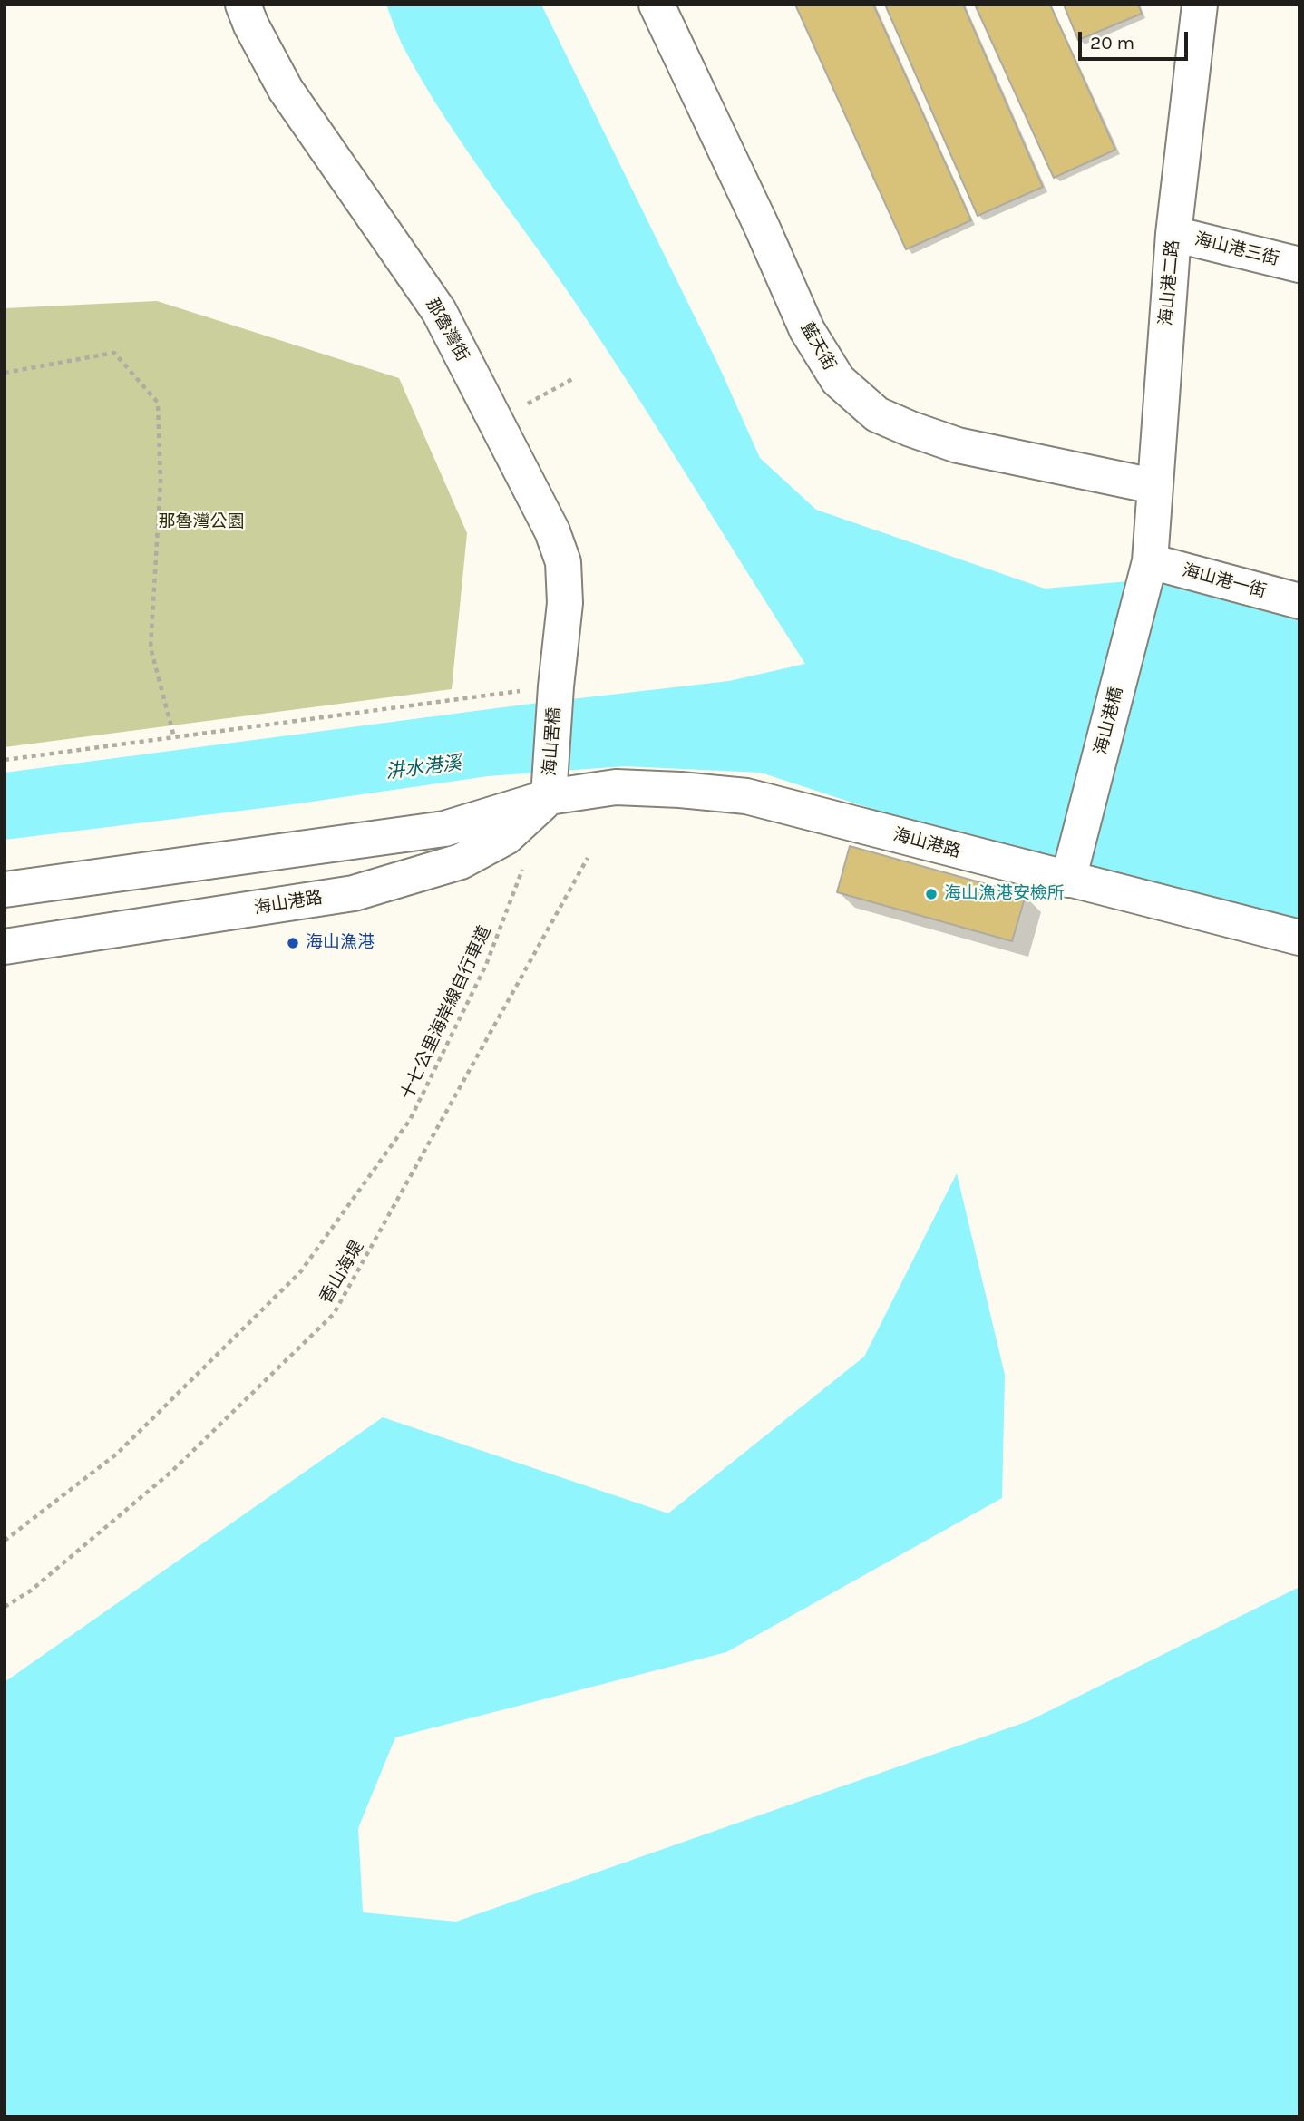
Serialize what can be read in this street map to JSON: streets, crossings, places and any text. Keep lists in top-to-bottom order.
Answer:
{
  "streets": {
    "street": [
      "海山港三街",
      "海山港二路",
      "那魯灣街",
      "藍天街",
      "海山港一街",
      "海山港橋",
      "海山罟橋",
      "海山港路"
    ],
    "path": ["十七公里海岸線自行車道", "香山海堤"]
  },
  "crossings": [
    ["海山港三街", "海山港二路"],
    ["海山港二路", "藍天街"],
    ["海山港二路", "海山港一街"],
    ["海山港二路", "海山港橋"],
    ["那魯灣街", "海山罟橋"],
    ["海山港一街", "海山港橋"],
    ["海山港橋", "海山港路"],
    ["海山罟橋", "海山港路"]
  ],
  "water": ["汫水港溪"],
  "parks": ["那魯灣公園"],
  "places": ["海山漁港安檢所", "海山漁港"],
  "scale_bar": "20 m"
}
